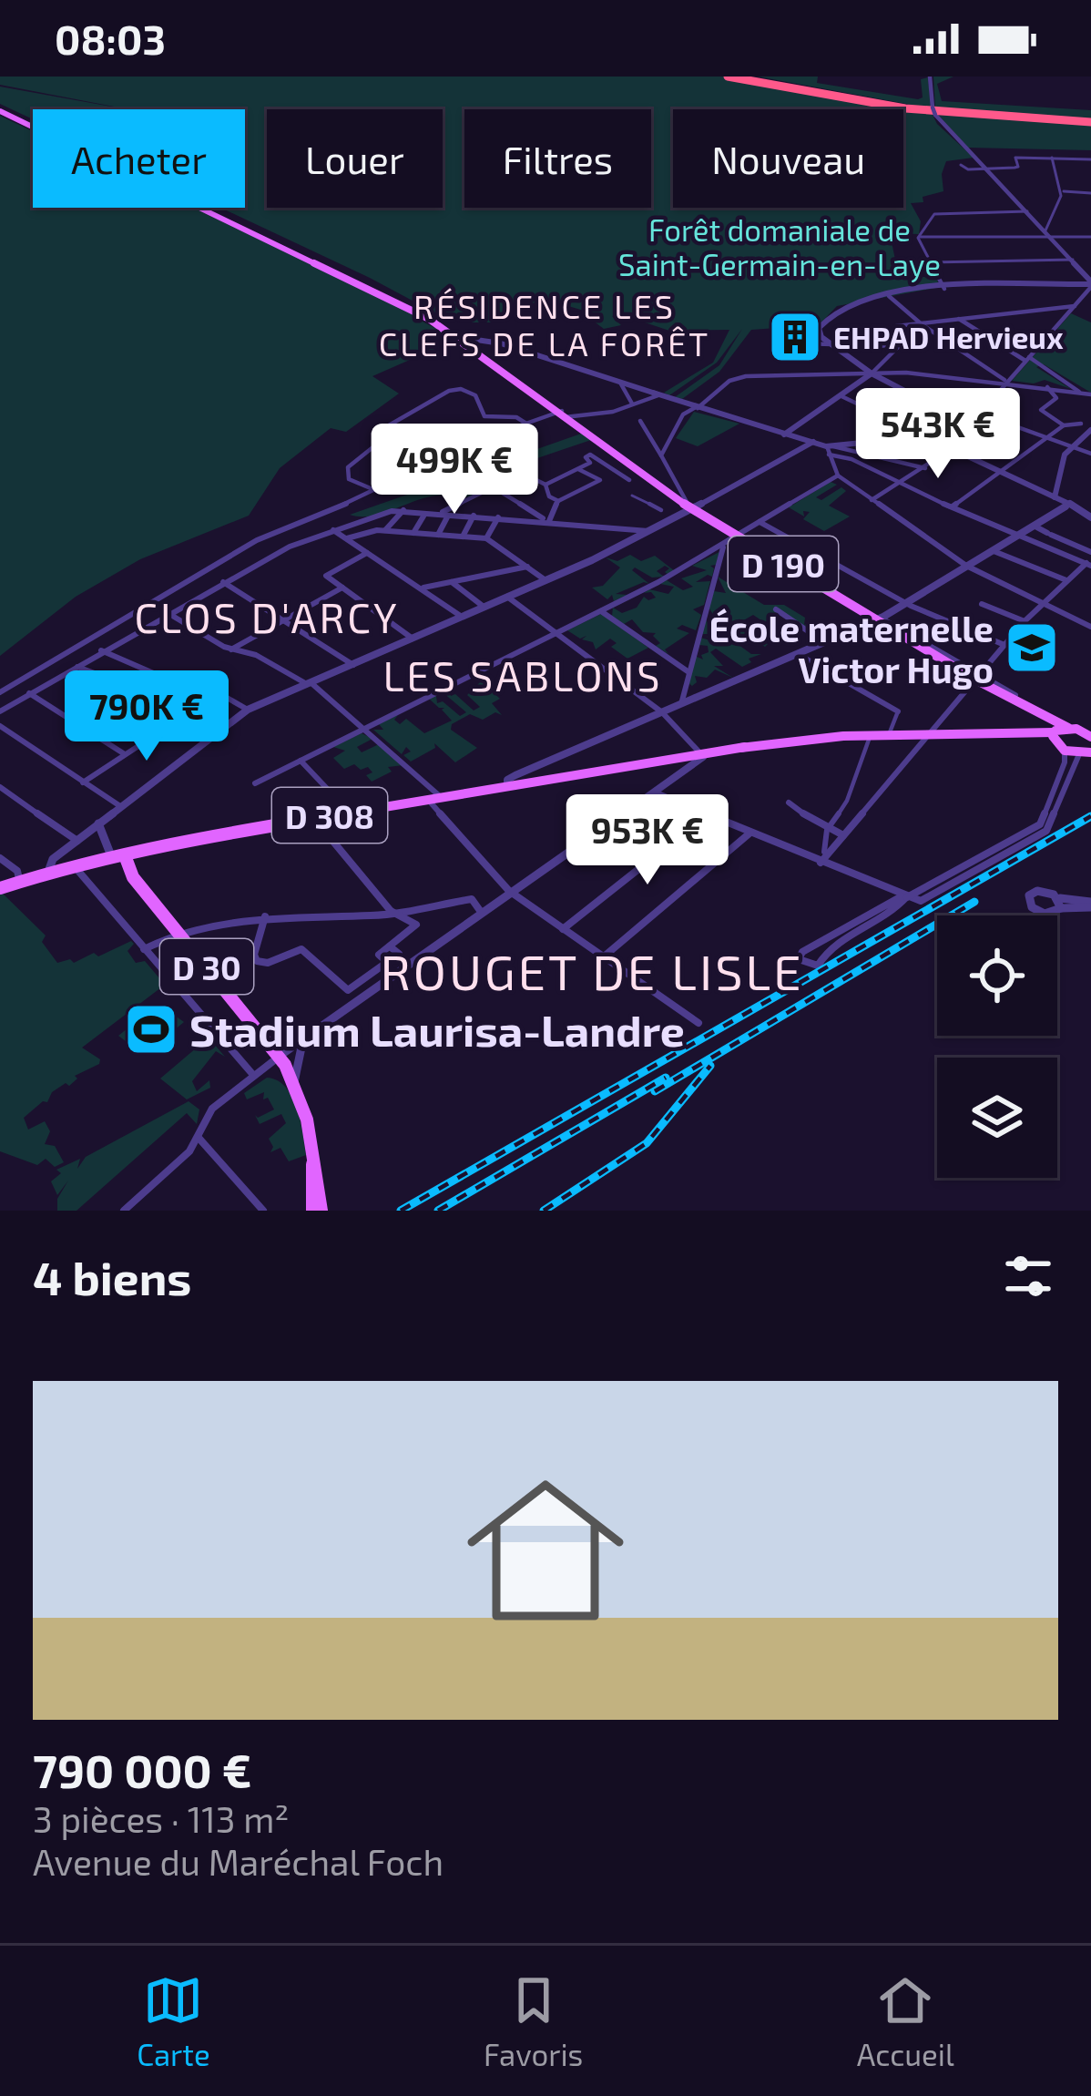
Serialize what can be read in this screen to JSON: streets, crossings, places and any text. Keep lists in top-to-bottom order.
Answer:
{
  "streets": {
    "main road": ["D 190", "D 308", "D 30"]
  },
  "crossings": [
    ["D 190", "D 308"],
    ["D 308", "D 30"]
  ],
  "districts": [
    "RÉSIDENCE LES CLEFS DE LA FORÊT",
    "CLOS D'ARCY",
    "LES SABLONS",
    "ROUGET DE LISLE"
  ],
  "parks": ["Forêt domaniale de Saint-Germain-en-Laye"],
  "places": {
    "building": ["EHPAD Hervieux"],
    "school or university": ["École maternelle Victor Hugo"],
    "sports": ["Stadium Laurisa-Landre"]
  },
  "page": {
    "status": "08:03",
    "chip": [
      "Acheter",
      "Louer",
      "Filtres",
      "Nouveau"
    ],
    "price": [
      "543K €",
      "499K €",
      "790K €",
      "953K €"
    ],
    "heading": "4 biens",
    "list": [
      {
        "name": "790 000 €",
        "note": "3 pièces · 113 m² · Avenue du Maréchal Foch"
      }
    ],
    "tabs": ["Carte", "Favoris", "Accueil"]
  }
}
